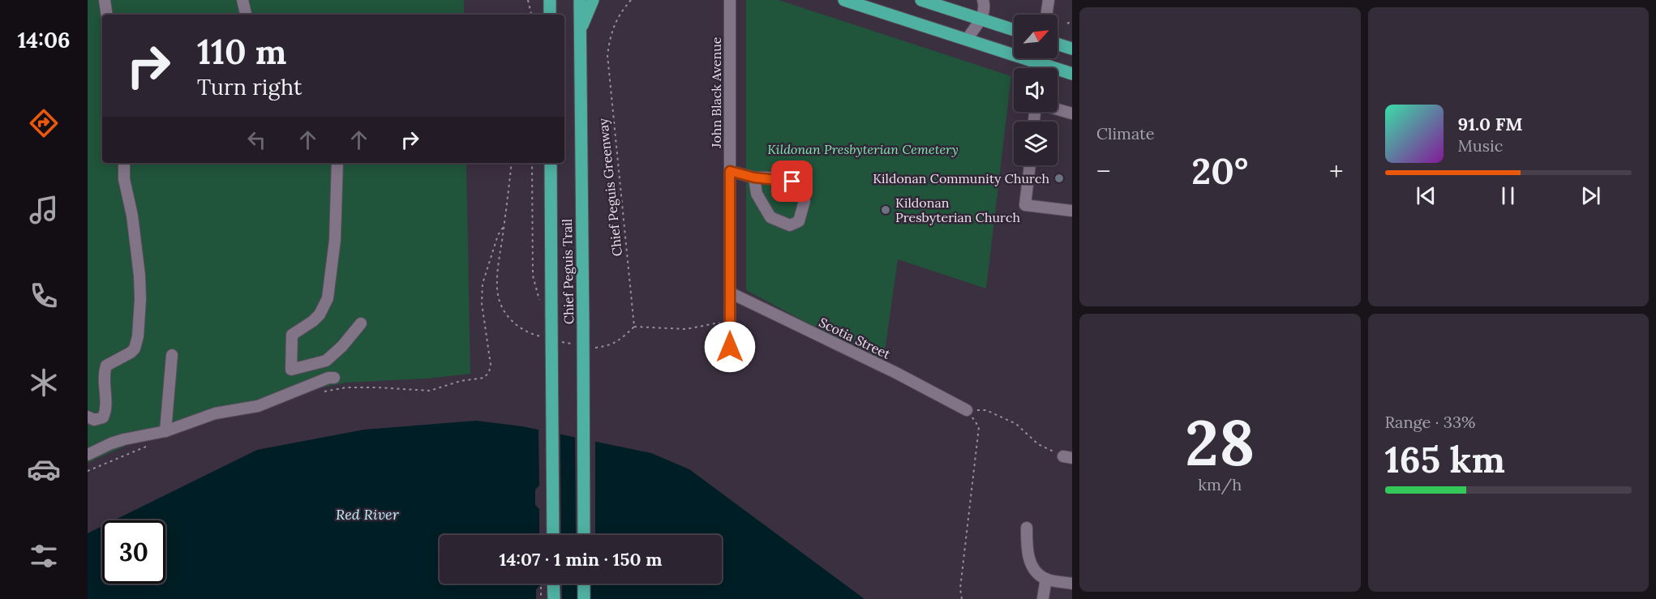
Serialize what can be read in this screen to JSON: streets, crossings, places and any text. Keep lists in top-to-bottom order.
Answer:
{
  "streets": {
    "main road": ["Chief Peguis Trail"],
    "street": ["John Black Avenue", "Scotia Street"],
    "path": ["Chief Peguis Greenway"]
  },
  "crossings": [
    ["John Black Avenue", "Scotia Street"]
  ],
  "water": ["Red River"],
  "parks": ["Kildonan Presbyterian Cemetery"],
  "places": ["Kildonan Community Church", "Kildonan Presbyterian Church"],
  "north": "top right",
  "page": {
    "tabs": "14:06",
    "tile": [
      "Climate",
      ["28", "km/h"],
      ["Range · 33%", "165 km"]
    ],
    "turn": ["110 m", "Turn right"],
    "song": ["91.0 FM", "Music"],
    "heat": ["−", "20°", "+"],
    "limit": "30",
    "trip": "14:07 · 1 min · 150 m"
  }
}
